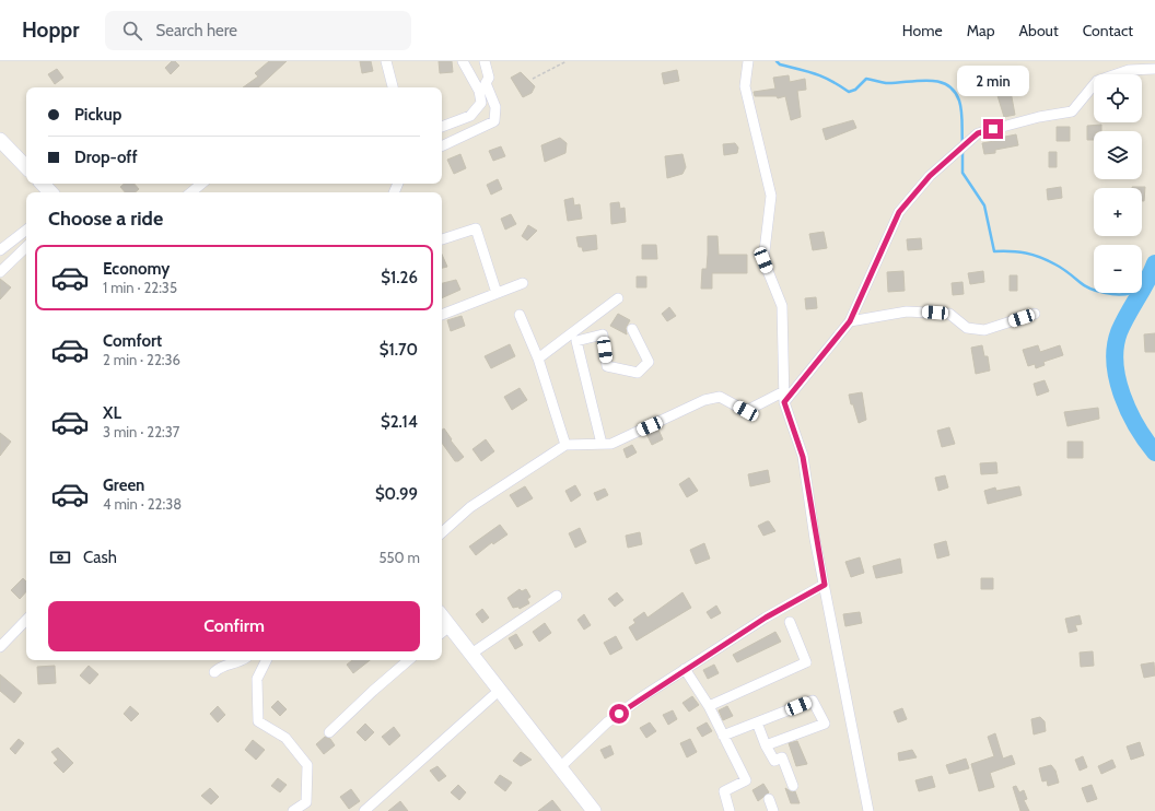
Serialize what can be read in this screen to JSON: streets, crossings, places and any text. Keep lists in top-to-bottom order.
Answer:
{
  "page": {
    "header": "Hoppr",
    "search": "Search here",
    "nav": [
      "Home",
      "Map",
      "About",
      "Contact"
    ],
    "bubble": "2 min",
    "map_buttons": ["+", "−"],
    "banner": ["Pickup", "Drop-off"],
    "heading": "Choose a ride",
    "list": [
      {
        "name": "Economy",
        "note": "1 min · 22:35",
        "value": "$1.26"
      },
      {
        "name": "Comfort",
        "note": "2 min · 22:36",
        "value": "$1.70"
      },
      {
        "name": "XL",
        "note": "3 min · 22:37",
        "value": "$2.14"
      },
      {
        "name": "Green",
        "note": "4 min · 22:38",
        "value": "$0.99"
      }
    ],
    "pay": ["Cash", "550 m"],
    "buttons": "Confirm"
  }
}
